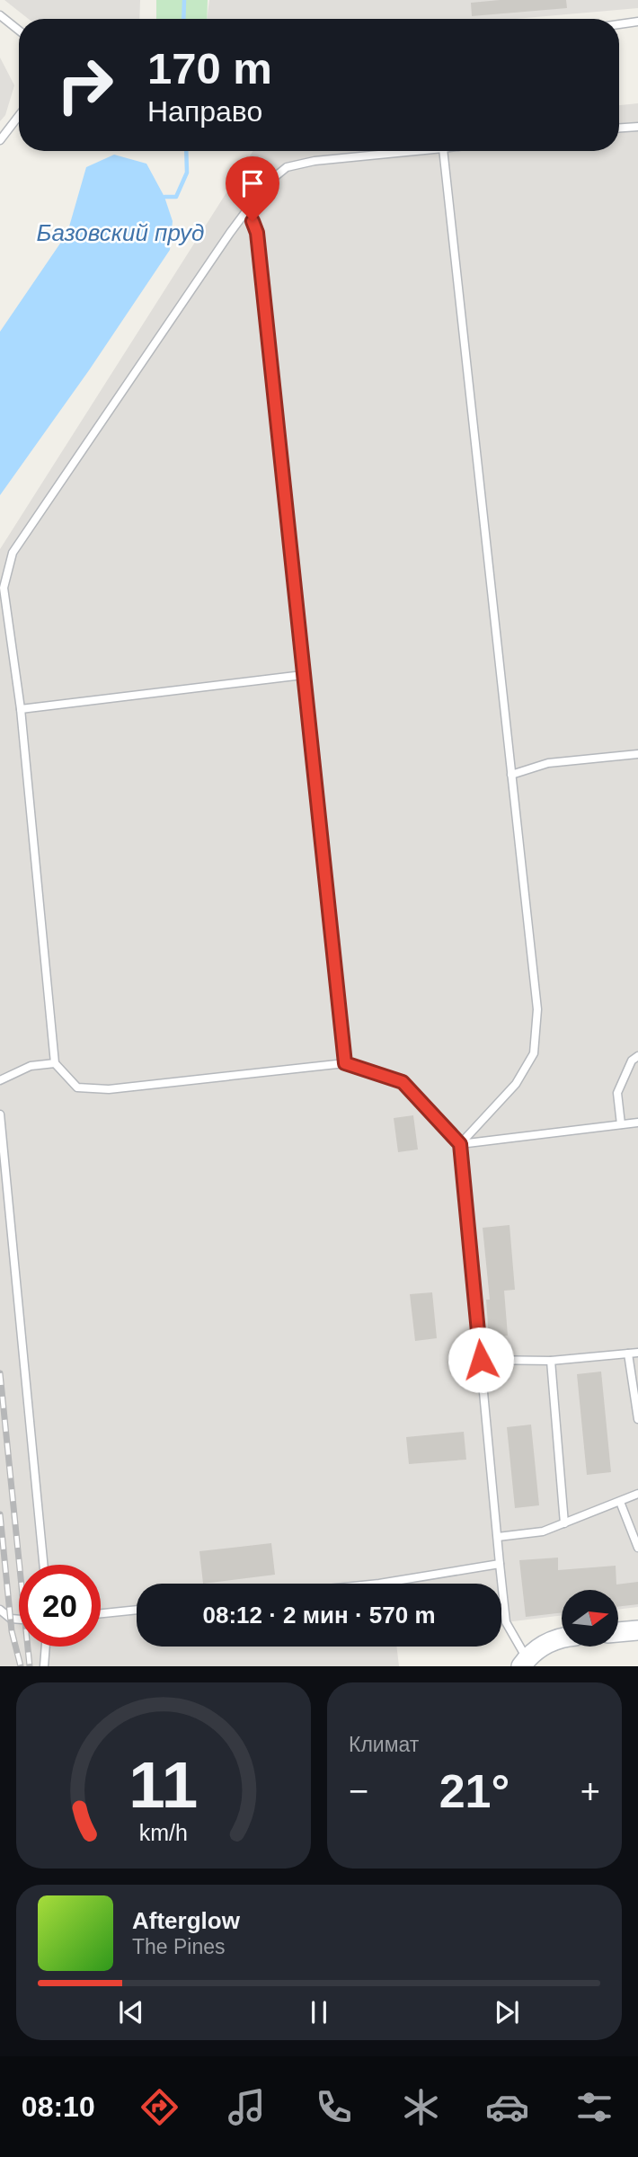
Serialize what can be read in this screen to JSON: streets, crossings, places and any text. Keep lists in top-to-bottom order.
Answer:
{
  "water": ["Базовский пруд"],
  "north": "right",
  "page": {
    "turn": ["170 m", "Направо"],
    "limit": "20",
    "trip": "08:12 · 2 мин · 570 m",
    "tile": "Климат",
    "heat": ["−", "21°", "+"],
    "song": ["Afterglow", "The Pines"],
    "tabs": "08:10",
    "gauge": ["11", "km/h"]
  }
}
